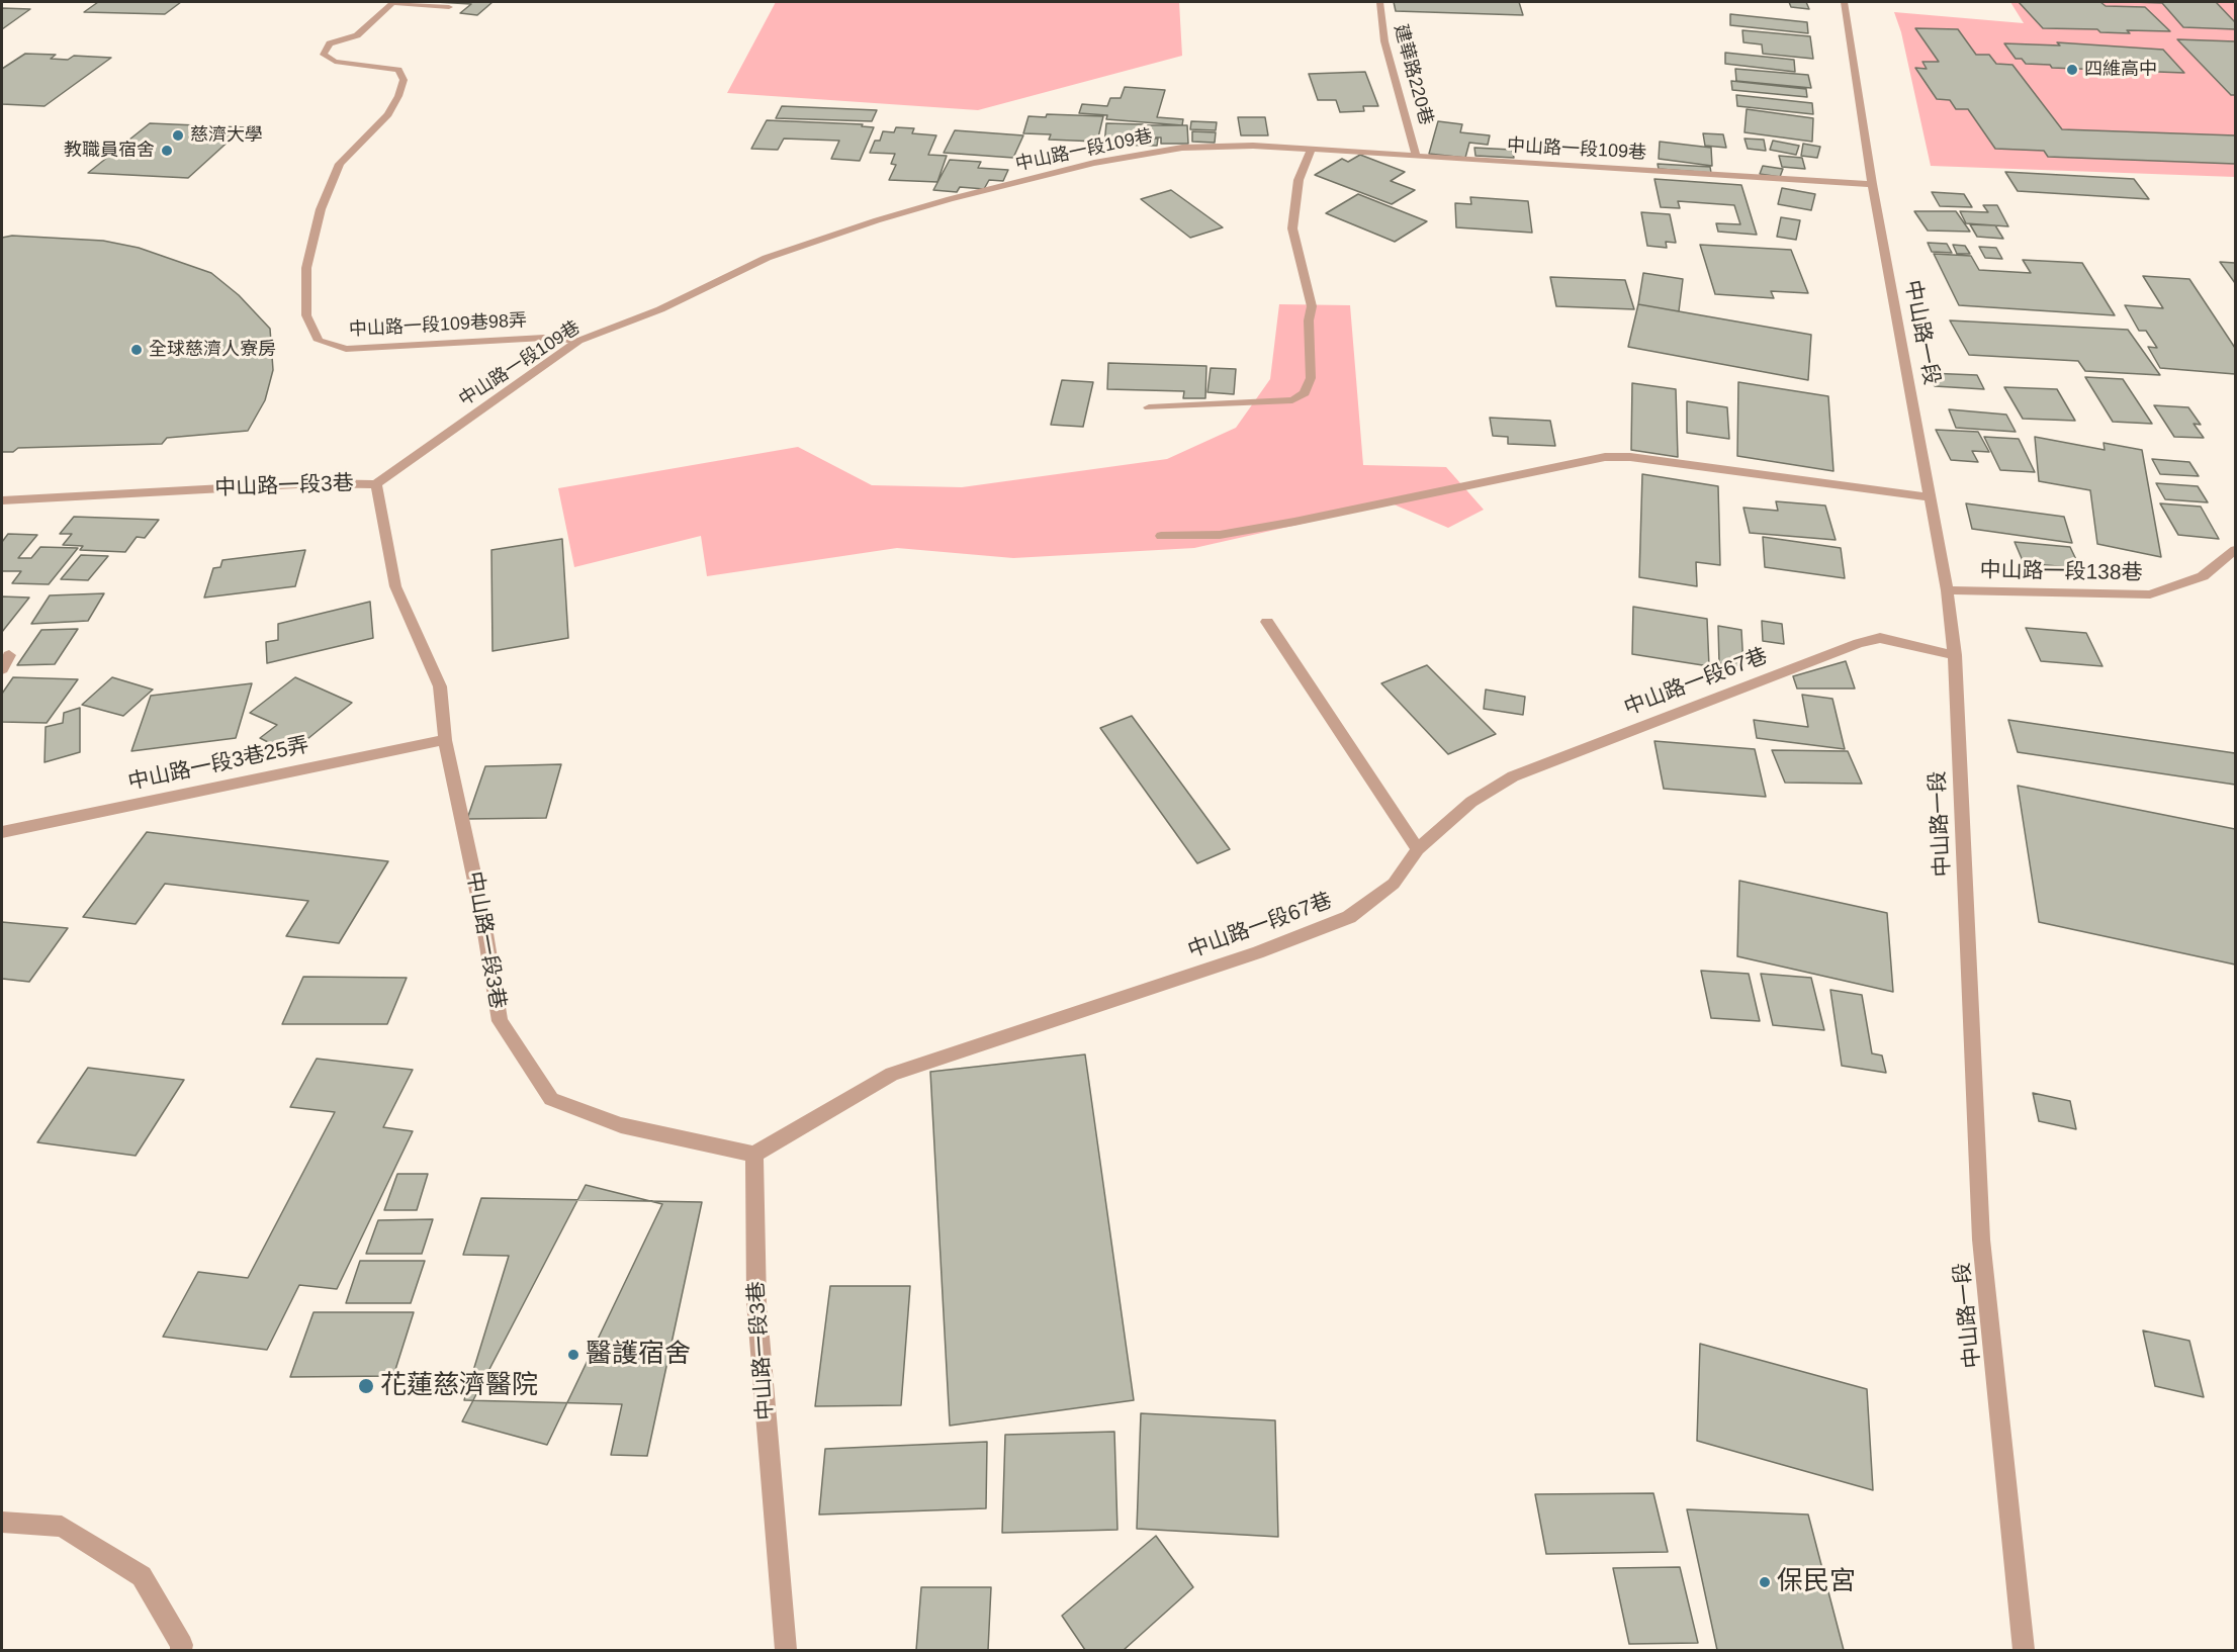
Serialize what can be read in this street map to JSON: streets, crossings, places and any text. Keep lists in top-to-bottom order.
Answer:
{
  "streets": {
    "street": [
      "建華路220巷",
      "中山路一段109巷",
      "中山路一段109巷98弄",
      "中山路一段",
      "中山路一段3巷",
      "中山路一段138巷",
      "中山路一段67巷",
      "中山路一段3巷25弄"
    ]
  },
  "crossings": [
    ["建華路220巷", "中山路一段109巷"],
    ["中山路一段109巷", "中山路一段109巷98弄"],
    ["中山路一段109巷", "中山路一段"],
    ["中山路一段109巷", "中山路一段3巷"],
    ["中山路一段", "中山路一段138巷"],
    ["中山路一段", "中山路一段67巷"],
    ["中山路一段3巷", "中山路一段67巷"],
    ["中山路一段3巷", "中山路一段3巷25弄"]
  ],
  "places": [
    "四維高中",
    "慈濟大學",
    "教職員宿舍",
    "全球慈濟人寮房",
    "醫護宿舍",
    "花蓮慈濟醫院",
    "保民宮"
  ]
}
